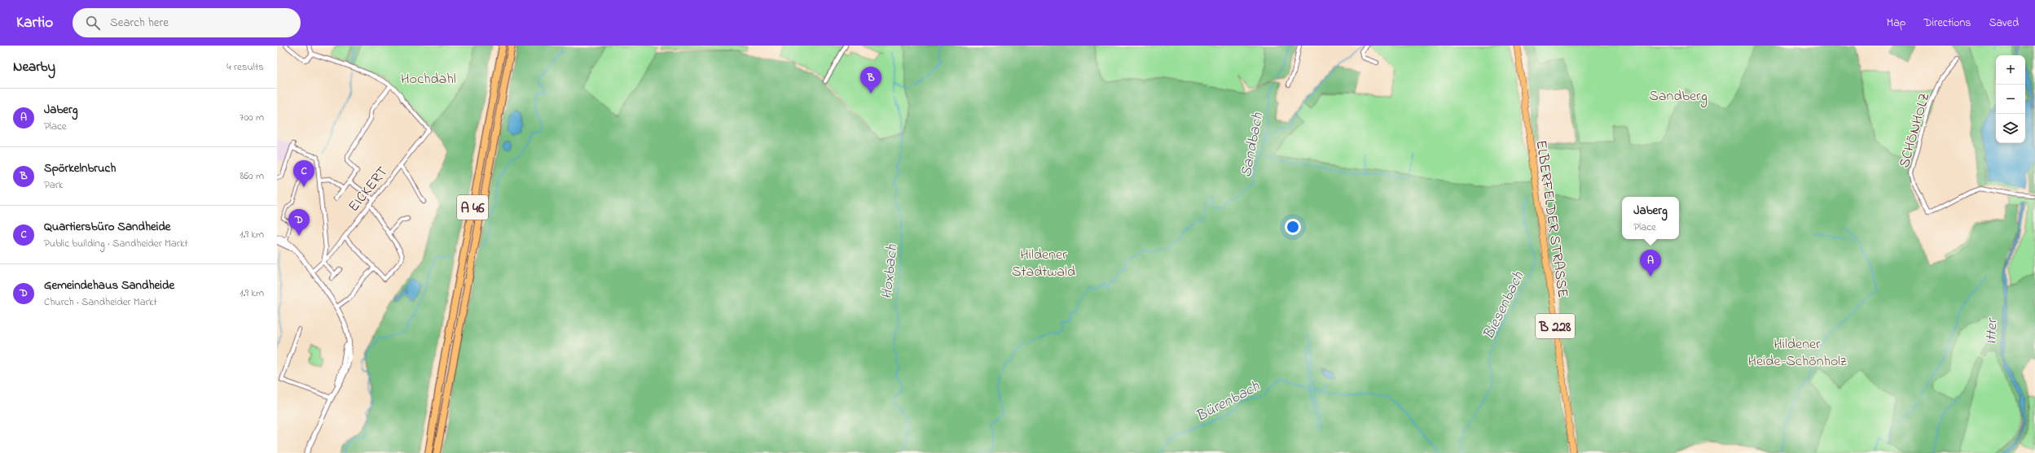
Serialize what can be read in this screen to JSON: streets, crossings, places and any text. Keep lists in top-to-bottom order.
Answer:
{
  "streets": {
    "highway": ["A 46"],
    "main road": ["ELBERFELDER STRASSE", "B 228"],
    "street": ["SCHÖNHOLZ", "EICKERT"]
  },
  "water": [
    "Sandbach",
    "Hoxbach",
    "Biesenbach",
    "Itter",
    "Bürenbach"
  ],
  "parks": [
    "Hochdahl",
    "Sandberg",
    "Hildener Stadtwald",
    "Hildener Heide-Schönholz"
  ],
  "page": {
    "header": "Kartio",
    "search": "Search here",
    "nav": ["Map", "Directions", "Saved"],
    "heading": ["Nearby", "4 results"],
    "map_buttons": ["+", "−"],
    "pins": [
      "B",
      "C",
      "D",
      "A"
    ],
    "list": [
      {
        "mark": "A",
        "name": "Jaberg",
        "note": "Place",
        "value": "700 m"
      },
      {
        "mark": "B",
        "name": "Spörkelnbruch",
        "note": "Park",
        "value": "860 m"
      },
      {
        "mark": "C",
        "name": "Quartiersbüro Sandheide",
        "note": "Public building · Sandheider Markt",
        "value": "1.9 km"
      },
      {
        "mark": "D",
        "name": "Gemeindehaus Sandheide",
        "note": "Church · Sandheider Markt",
        "value": "1.9 km"
      }
    ],
    "popup": ["Jaberg", "Place"]
  }
}
